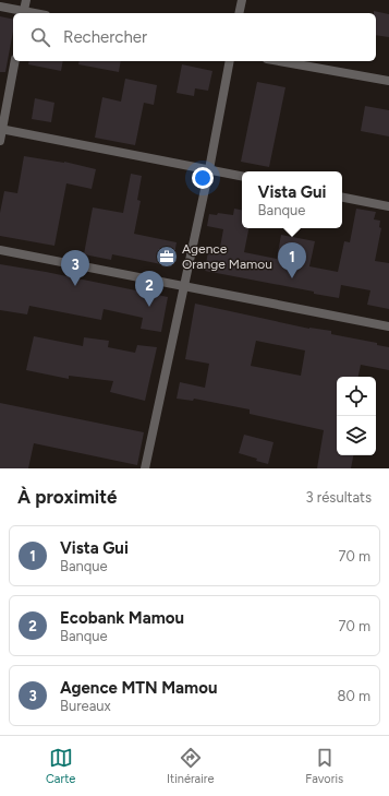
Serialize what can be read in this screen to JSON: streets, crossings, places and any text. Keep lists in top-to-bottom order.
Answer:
{
  "places": {
    "office": ["Agence Orange Mamou"]
  },
  "page": {
    "search": "Rechercher",
    "popup": ["Vista Gui", "Banque"],
    "pins": ["1", "3", "2"],
    "heading": ["À proximité", "3 résultats"],
    "list": [
      {
        "mark": "1",
        "name": "Vista Gui",
        "note": "Banque",
        "value": "70 m"
      },
      {
        "mark": "2",
        "name": "Ecobank Mamou",
        "note": "Banque",
        "value": "70 m"
      },
      {
        "mark": "3",
        "name": "Agence MTN Mamou",
        "note": "Bureaux",
        "value": "80 m"
      }
    ],
    "nav": ["Carte", "Itinéraire", "Favoris"]
  }
}
